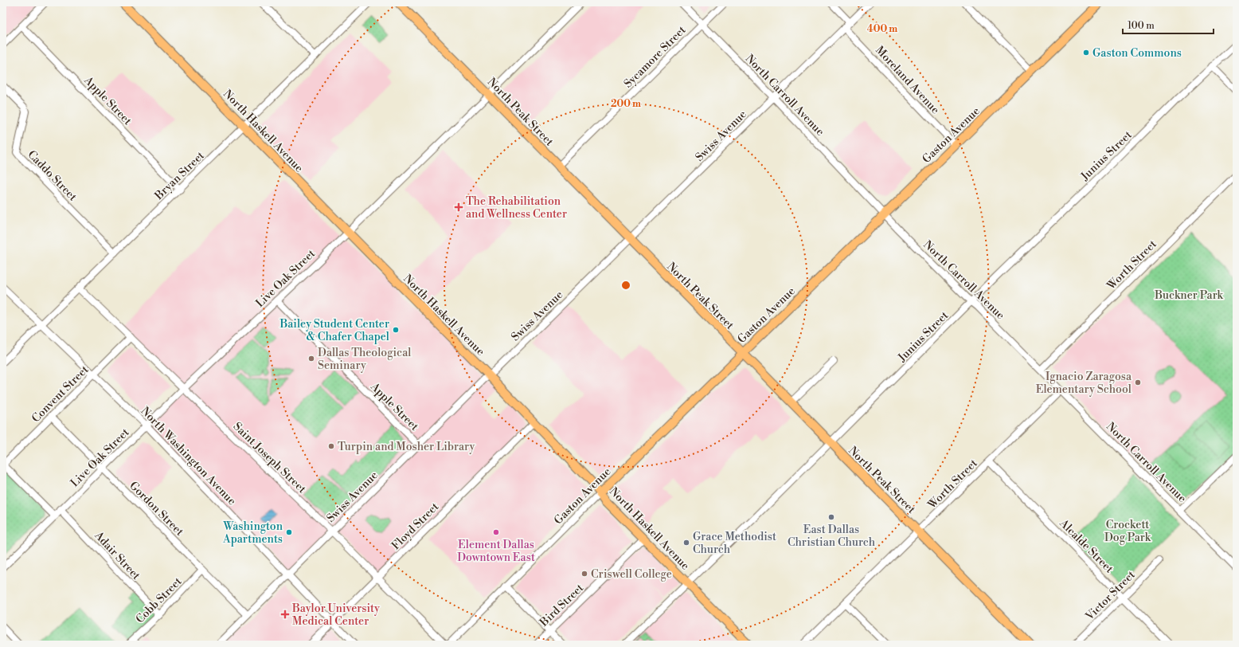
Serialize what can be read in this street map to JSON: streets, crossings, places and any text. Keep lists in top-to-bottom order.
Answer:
{
  "streets": {
    "main road": ["North Peak Street", "North Haskell Avenue", "Gaston Avenue"],
    "street": [
      "Sycamore Street",
      "Moreland Avenue",
      "North Carroll Avenue",
      "Apple Street",
      "Swiss Avenue",
      "Junius Street",
      "Caddo Street",
      "Bryan Street",
      "Worth Street",
      "Live Oak Street",
      "Convent Street",
      "North Washington Avenue",
      "Saint Joseph Street",
      "Gordon Street",
      "Floyd Street",
      "Alcalde Street",
      "Adair Street",
      "Victor Street",
      "Cobb Street",
      "Bird Street"
    ]
  },
  "crossings": [
    ["Sycamore Street", "North Carroll Avenue"],
    ["Sycamore Street", "North Peak Street"],
    ["Moreland Avenue", "Gaston Avenue"],
    ["Moreland Avenue", "Swiss Avenue"],
    ["North Carroll Avenue", "Gaston Avenue"],
    ["North Carroll Avenue", "Swiss Avenue"],
    ["North Carroll Avenue", "Junius Street"],
    ["North Carroll Avenue", "Worth Street"],
    ["Apple Street", "Swiss Avenue"],
    ["Apple Street", "Bryan Street"],
    ["Apple Street", "Live Oak Street"],
    ["North Peak Street", "Gaston Avenue"],
    ["North Peak Street", "Swiss Avenue"],
    ["North Peak Street", "Junius Street"],
    ["North Peak Street", "Worth Street"],
    ["North Peak Street", "Live Oak Street"],
    ["North Haskell Avenue", "Gaston Avenue"],
    ["North Haskell Avenue", "Swiss Avenue"],
    ["North Haskell Avenue", "Junius Street"],
    ["North Haskell Avenue", "Bryan Street"],
    ["North Haskell Avenue", "Live Oak Street"],
    ["North Haskell Avenue", "Floyd Street"],
    ["North Haskell Avenue", "Bird Street"],
    ["Swiss Avenue", "North Washington Avenue"],
    ["Swiss Avenue", "Saint Joseph Street"],
    ["Swiss Avenue", "Gordon Street"],
    ["Caddo Street", "Bryan Street"],
    ["Bryan Street", "North Washington Avenue"],
    ["Bryan Street", "Saint Joseph Street"],
    ["Worth Street", "Alcalde Street"],
    ["Live Oak Street", "North Washington Avenue"],
    ["Live Oak Street", "Saint Joseph Street"],
    ["Live Oak Street", "Gordon Street"],
    ["Live Oak Street", "Adair Street"],
    ["Convent Street", "North Washington Avenue"],
    ["Convent Street", "Saint Joseph Street"],
    ["Convent Street", "Gordon Street"],
    ["North Washington Avenue", "Floyd Street"],
    ["Saint Joseph Street", "Floyd Street"],
    ["Gordon Street", "Cobb Street"],
    ["Alcalde Street", "Victor Street"],
    ["Adair Street", "Cobb Street"]
  ],
  "parks": ["Buckner Park", "Crockett Dog Park"],
  "places": {
    "other": [
      "Gaston Commons",
      "Bailey Student Center & Chafer Chapel",
      "Dallas Theological Seminary",
      "Ignacio Zaragosa Elementary School",
      "Turpin and Mosher Library",
      "East Dallas Christian Church",
      "Washington Apartments",
      "Element Dallas Downtown East",
      "Grace Methodist Church",
      "Criswell College"
    ],
    "health": ["The Rehabilitation and Wellness Center", "Baylor University Medical Center"]
  },
  "scale_bar": "100 m",
  "rings": ["400 m", "200 m"]
}
